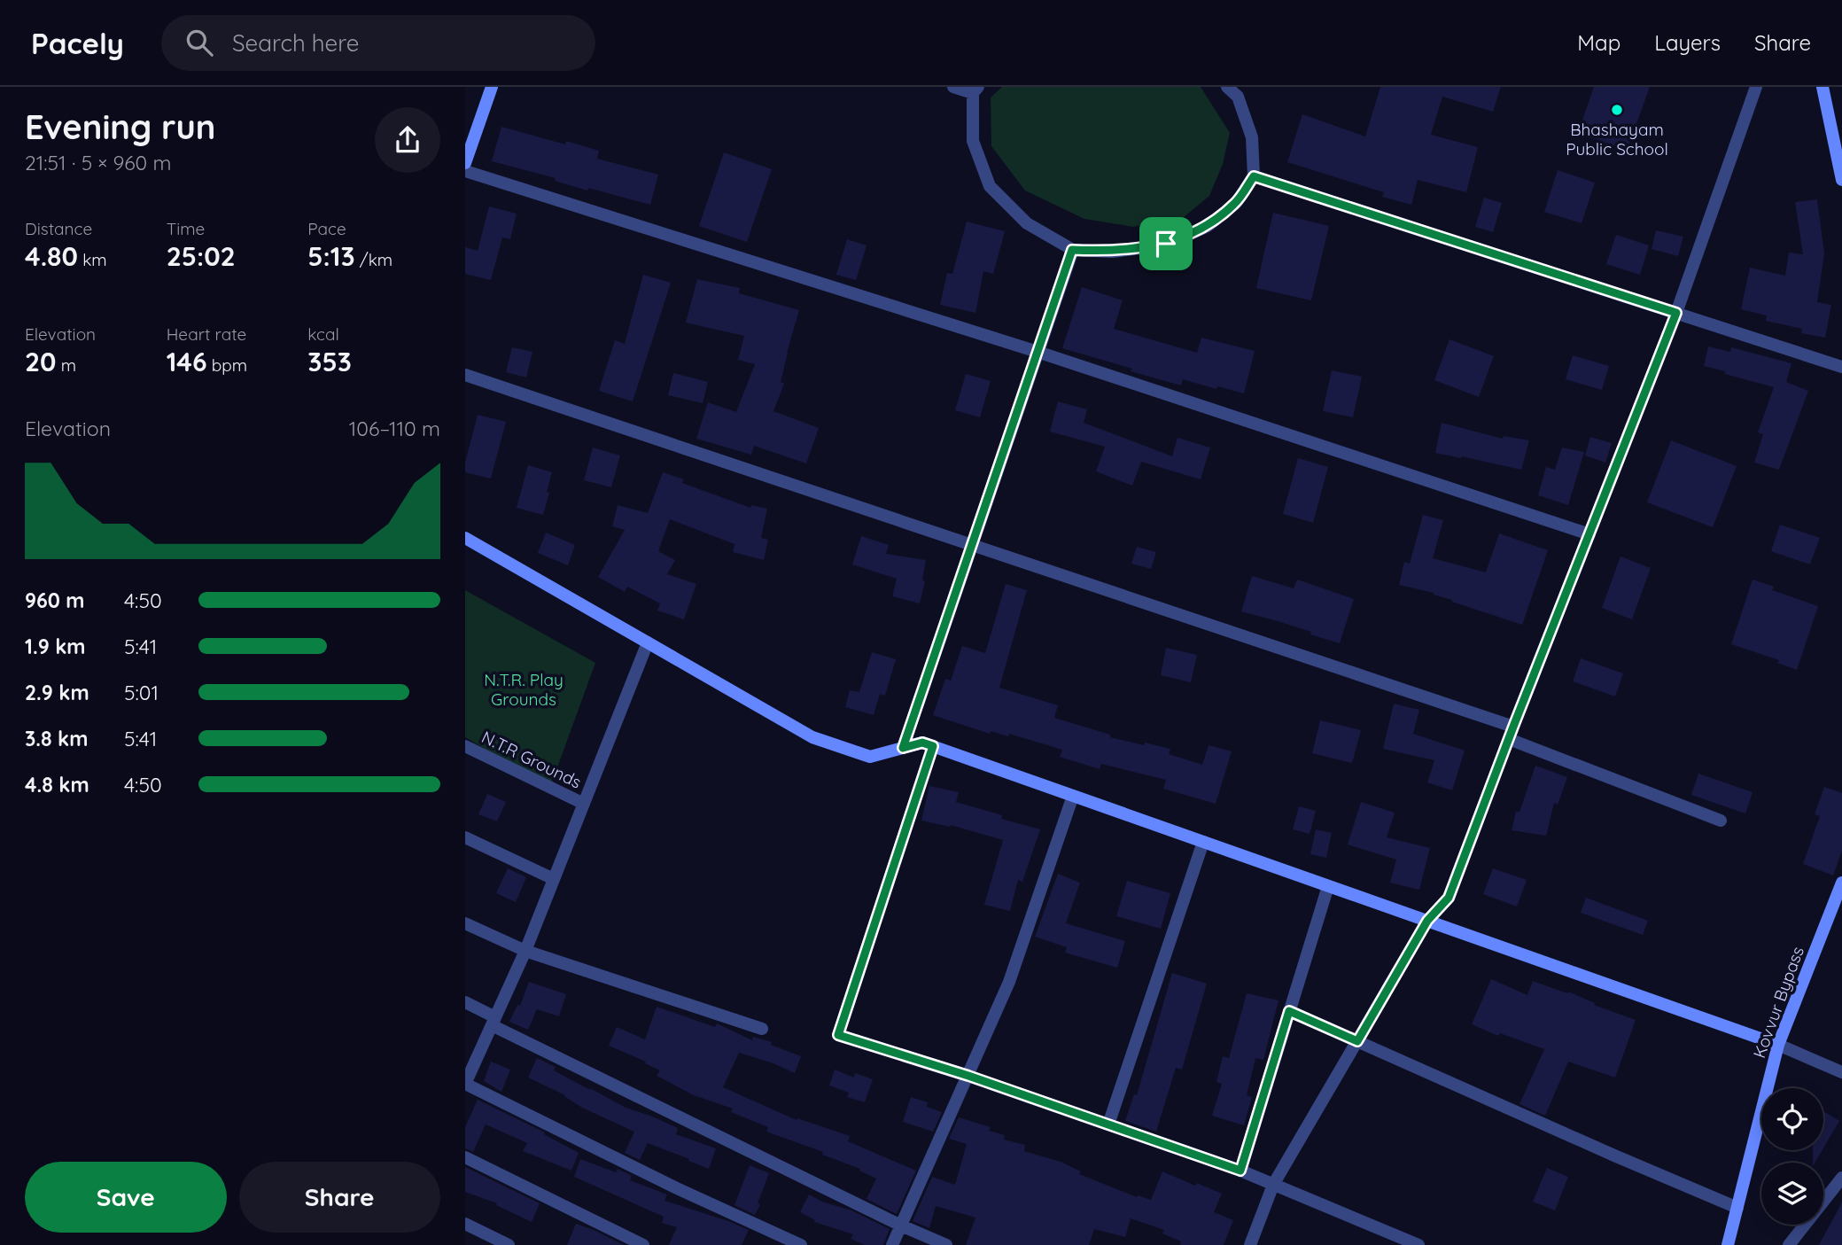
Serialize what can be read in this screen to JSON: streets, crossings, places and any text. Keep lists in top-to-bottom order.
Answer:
{
  "streets": {
    "street": ["N.T.R Grounds", "Kovvur Bypass"]
  },
  "parks": ["N.T.R. Play Grounds"],
  "places": ["Bhashayam Public School"],
  "page": {
    "header": "Pacely",
    "search": "Search here",
    "nav": ["Map", "Layers", "Share"],
    "heading": ["Evening run", "21:51 · 5 × 960 m"],
    "stats": [
      ["Distance", "4.80 km"],
      ["Time", "25:02"],
      ["Pace", "5:13 /km"],
      ["Elevation", "20 m"],
      ["Heart rate", "146 bpm"],
      ["kcal", "353"]
    ],
    "chart": ["Elevation", "106–110 m"],
    "list": [
      {
        "name": "960 m",
        "note": "4:50"
      },
      {
        "name": "1.9 km",
        "note": "5:41"
      },
      {
        "name": "2.9 km",
        "note": "5:01"
      },
      {
        "name": "3.8 km",
        "note": "5:41"
      },
      {
        "name": "4.8 km",
        "note": "4:50"
      }
    ],
    "buttons": ["Save", "Share"]
  }
}
